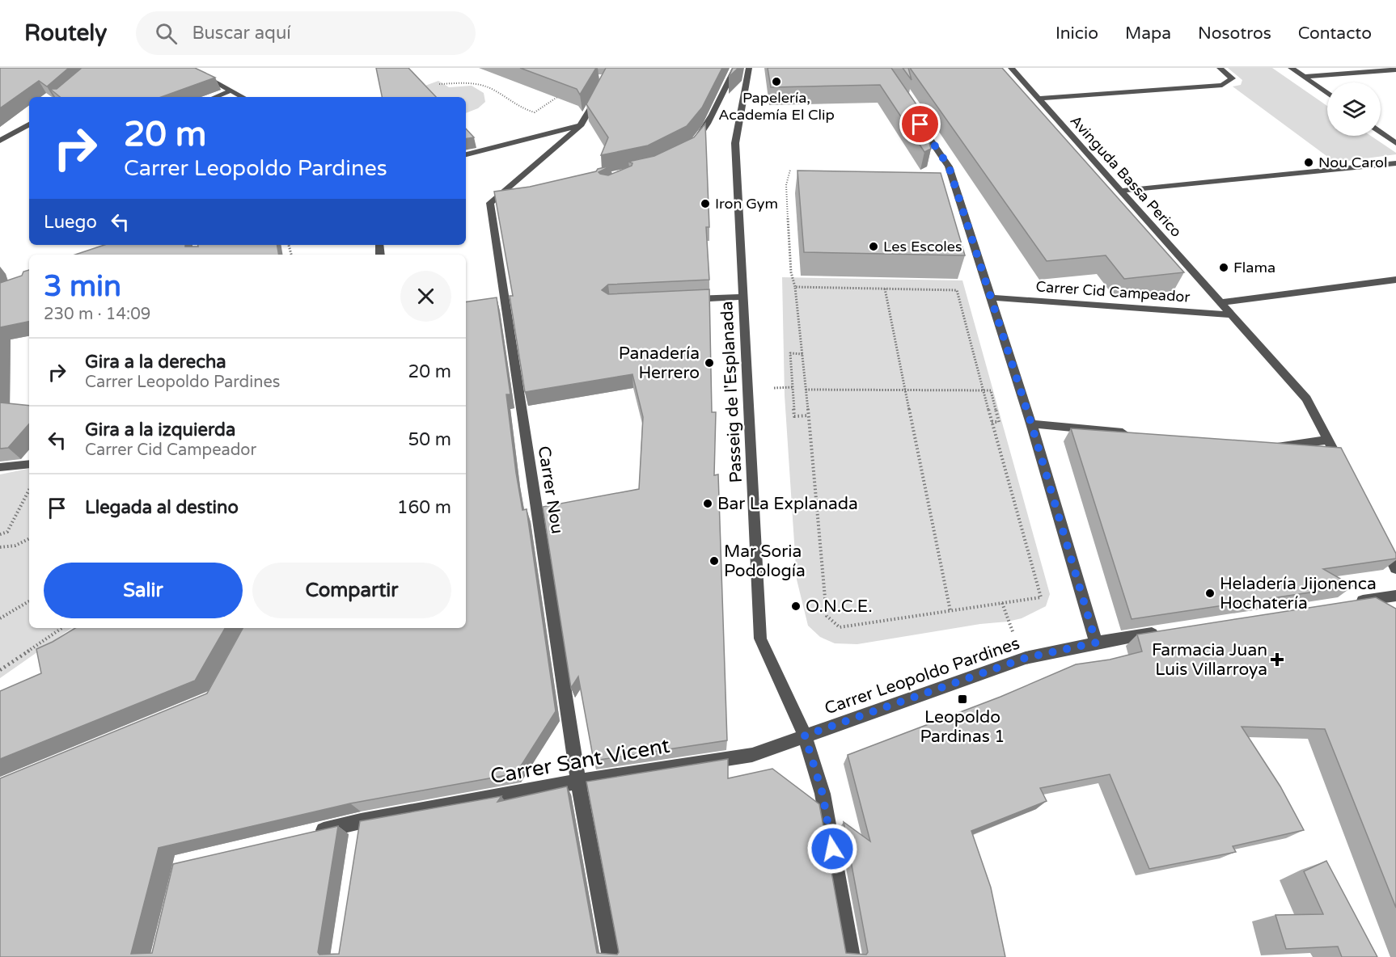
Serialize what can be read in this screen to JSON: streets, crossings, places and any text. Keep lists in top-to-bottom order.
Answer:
{
  "streets": {
    "street": [
      "Avinguda Bassa Perico",
      "Carrer Cid Campeador",
      "Passeig de l'Esplanada",
      "Carrer Nou",
      "Carrer Leopoldo Pardines",
      "Carrer Sant Vicent"
    ]
  },
  "crossings": [
    ["Avinguda Bassa Perico", "Carrer Cid Campeador"],
    ["Passeig de l'Esplanada", "Carrer Leopoldo Pardines"],
    ["Passeig de l'Esplanada", "Carrer Sant Vicent"],
    ["Carrer Nou", "Carrer Sant Vicent"],
    ["Carrer Leopoldo Pardines", "Carrer Sant Vicent"]
  ],
  "places": {
    "other": [
      "Papelería, Academía El Clip",
      "Nou Carol",
      "Iron Gym",
      "Les Escoles",
      "Flama",
      "Panadería Herrero",
      "Bar La Explanada",
      "Mar Soria Podología",
      "Heladería Jijonenca Hochatería",
      "O.N.C.E."
    ],
    "health": ["Farmacia Juan Luis Villarroya"],
    "transit": ["Leopoldo Pardinas 1"]
  },
  "page": {
    "header": "Routely",
    "search": "Buscar aquí",
    "nav": [
      "Inicio",
      "Mapa",
      "Nosotros",
      "Contacto"
    ],
    "turn": ["20 m", "Carrer Leopoldo Pardines"],
    "then": "Luego",
    "heading": ["3 min", "230 m · 14:09"],
    "list": [
      {
        "name": "Gira a la derecha",
        "note": "Carrer Leopoldo Pardines",
        "value": "20 m"
      },
      {
        "name": "Gira a la izquierda",
        "note": "Carrer Cid Campeador",
        "value": "50 m"
      },
      {
        "name": "Llegada al destino",
        "value": "160 m"
      }
    ],
    "buttons": ["Salir", "Compartir"]
  }
}
